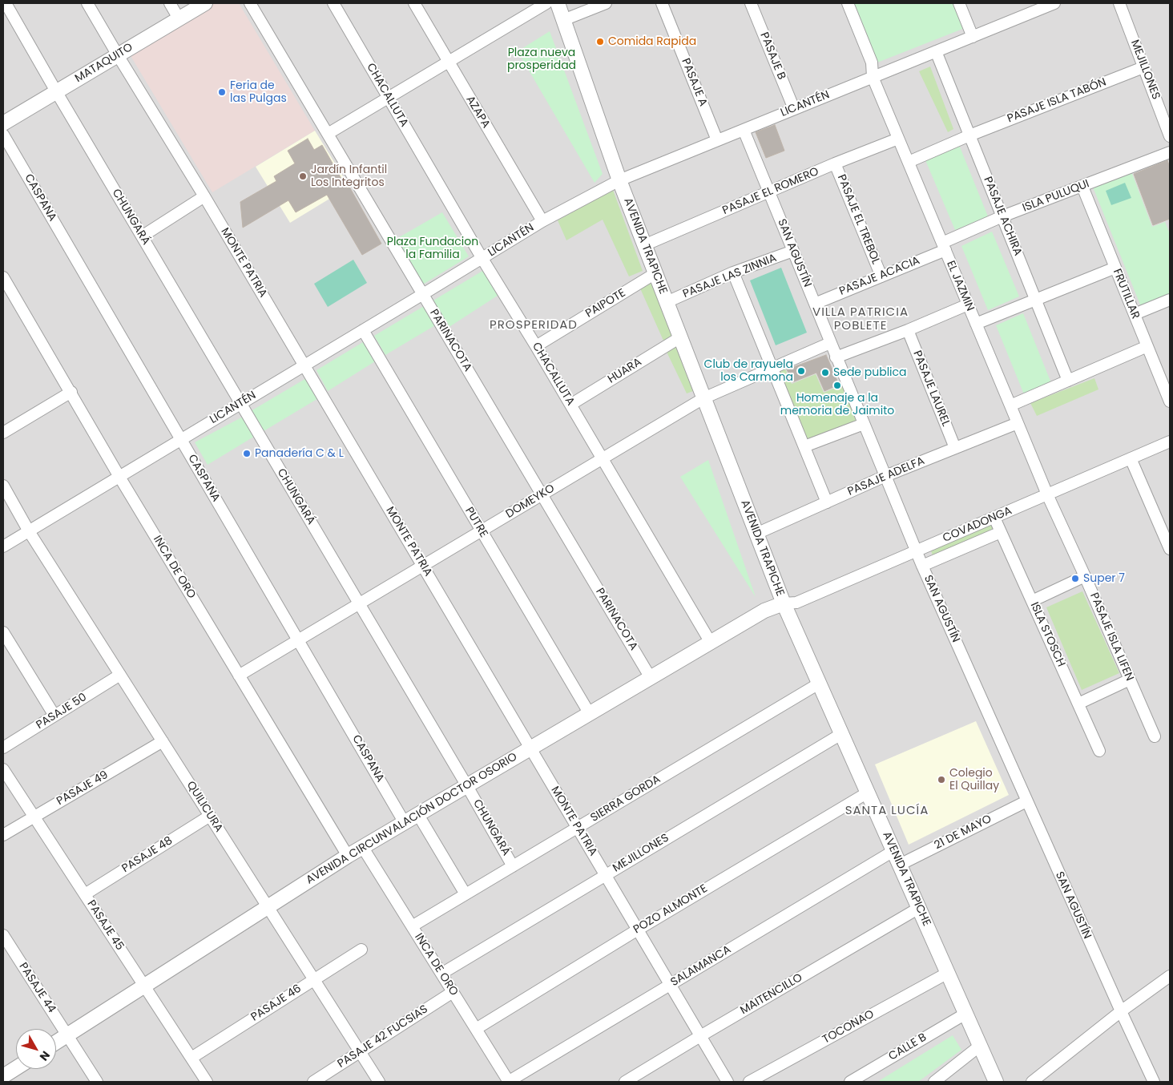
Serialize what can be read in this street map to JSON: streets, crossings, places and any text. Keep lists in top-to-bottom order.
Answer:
{
  "streets": {
    "street": [
      "PASAJE B",
      "MATAQUITO",
      "MEJILLONES",
      "PASAJE A",
      "CHACALLUTA",
      "PASAJE ISLA TABÓN",
      "LICANTÉN",
      "AZAPA",
      "PASAJE EL ROMERO",
      "ISLA PULUQUI",
      "CASPANA",
      "PASAJE ACHIRA",
      "CHUNGARÁ",
      "PASAJE EL TREBOL",
      "AVENIDA TRAPICHE",
      "SAN AGUSTÍN",
      "MONTE PATRIA",
      "PASAJE LAS ZINNIA",
      "PASAJE ACACIA",
      "EL JAZMIN",
      "FRUTILLAR",
      "PAIPOTE",
      "PARINACOTA",
      "HUARA",
      "PASAJE LAUREL",
      "PASAJE ADELFA",
      "DOMEYKO",
      "PUTRE",
      "COVADONGA",
      "INCA DE ORO",
      "ISLA STOSCH",
      "PASAJE ISLA LIFEN",
      "PASAJE 50",
      "PASAJE 49",
      "SIERRA GORDA",
      "QUILICURA",
      "AVENIDA CIRCUNVALACIÓN DOCTOR OSORIO",
      "21 DE MAYO",
      "PASAJE 48",
      "POZO ALMONTE",
      "PASAJE 45",
      "SALAMANCA",
      "PASAJE 44",
      "MAITENCILLO",
      "PASAJE 46",
      "TOCONAO",
      "PASAJE 42 FUCSIAS",
      "CALLE B"
    ]
  },
  "crossings": [
    ["PASAJE B", "LICANTÉN"],
    ["MATAQUITO", "CHUNGARÁ"],
    ["MATAQUITO", "MONTE PATRIA"],
    ["MEJILLONES", "PASAJE ISLA TABÓN"],
    ["MEJILLONES", "AVENIDA TRAPICHE"],
    ["MEJILLONES", "MONTE PATRIA"],
    ["MEJILLONES", "INCA DE ORO"],
    ["PASAJE A", "LICANTÉN"],
    ["CHACALLUTA", "LICANTÉN"],
    ["CHACALLUTA", "PAIPOTE"],
    ["CHACALLUTA", "HUARA"],
    ["CHACALLUTA", "DOMEYKO"],
    ["CHACALLUTA", "AVENIDA CIRCUNVALACIÓN DOCTOR OSORIO"],
    ["PASAJE ISLA TABÓN", "PASAJE ACHIRA"],
    ["PASAJE ISLA TABÓN", "EL JAZMIN"],
    ["LICANTÉN", "AZAPA"],
    ["LICANTÉN", "CASPANA"],
    ["LICANTÉN", "PASAJE ACHIRA"],
    ["LICANTÉN", "CHUNGARÁ"],
    ["LICANTÉN", "AVENIDA TRAPICHE"],
    ["LICANTÉN", "SAN AGUSTÍN"],
    ["LICANTÉN", "MONTE PATRIA"],
    ["LICANTÉN", "EL JAZMIN"],
    ["LICANTÉN", "PARINACOTA"],
    ["LICANTÉN", "PUTRE"],
    ["LICANTÉN", "INCA DE ORO"],
    ["LICANTÉN", "QUILICURA"],
    ["PASAJE EL ROMERO", "PASAJE EL TREBOL"],
    ["PASAJE EL ROMERO", "AVENIDA TRAPICHE"],
    ["PASAJE EL ROMERO", "SAN AGUSTÍN"],
    ["PASAJE EL ROMERO", "EL JAZMIN"],
    ["ISLA PULUQUI", "PASAJE ACHIRA"],
    ["ISLA PULUQUI", "PASAJE ACACIA"],
    ["ISLA PULUQUI", "EL JAZMIN"],
    ["ISLA PULUQUI", "FRUTILLAR"],
    ["CASPANA", "DOMEYKO"],
    ["CASPANA", "AVENIDA CIRCUNVALACIÓN DOCTOR OSORIO"],
    ["CHUNGARÁ", "DOMEYKO"],
    ["CHUNGARÁ", "SIERRA GORDA"],
    ["CHUNGARÁ", "AVENIDA CIRCUNVALACIÓN DOCTOR OSORIO"],
    ["PASAJE EL TREBOL", "PASAJE ACACIA"],
    ["AVENIDA TRAPICHE", "PASAJE LAS ZINNIA"],
    ["AVENIDA TRAPICHE", "PAIPOTE"],
    ["AVENIDA TRAPICHE", "HUARA"],
    ["AVENIDA TRAPICHE", "PASAJE ADELFA"],
    ["AVENIDA TRAPICHE", "DOMEYKO"],
    ["AVENIDA TRAPICHE", "COVADONGA"],
    ["AVENIDA TRAPICHE", "SIERRA GORDA"],
    ["AVENIDA TRAPICHE", "AVENIDA CIRCUNVALACIÓN DOCTOR OSORIO"],
    ["AVENIDA TRAPICHE", "21 DE MAYO"],
    ["AVENIDA TRAPICHE", "POZO ALMONTE"],
    ["AVENIDA TRAPICHE", "SALAMANCA"],
    ["AVENIDA TRAPICHE", "MAITENCILLO"],
    ["AVENIDA TRAPICHE", "TOCONAO"],
    ["AVENIDA TRAPICHE", "CALLE B"],
    ["SAN AGUSTÍN", "PASAJE LAS ZINNIA"],
    ["SAN AGUSTÍN", "PASAJE ACACIA"],
    ["SAN AGUSTÍN", "PASAJE ADELFA"],
    ["SAN AGUSTÍN", "DOMEYKO"],
    ["SAN AGUSTÍN", "COVADONGA"],
    ["SAN AGUSTÍN", "21 DE MAYO"],
    ["MONTE PATRIA", "DOMEYKO"],
    ["MONTE PATRIA", "SIERRA GORDA"],
    ["MONTE PATRIA", "AVENIDA CIRCUNVALACIÓN DOCTOR OSORIO"],
    ["MONTE PATRIA", "POZO ALMONTE"],
    ["MONTE PATRIA", "SALAMANCA"],
    ["MONTE PATRIA", "MAITENCILLO"],
    ["PASAJE ACACIA", "EL JAZMIN"],
    ["EL JAZMIN", "PASAJE ADELFA"],
    ["EL JAZMIN", "COVADONGA"],
    ["EL JAZMIN", "PASAJE ISLA LIFEN"],
    ["PARINACOTA", "DOMEYKO"],
    ["PARINACOTA", "AVENIDA CIRCUNVALACIÓN DOCTOR OSORIO"],
    ["PASAJE LAUREL", "PASAJE ADELFA"],
    ["DOMEYKO", "PUTRE"],
    ["DOMEYKO", "INCA DE ORO"],
    ["PUTRE", "AVENIDA CIRCUNVALACIÓN DOCTOR OSORIO"],
    ["COVADONGA", "ISLA STOSCH"],
    ["COVADONGA", "PASAJE ISLA LIFEN"],
    ["COVADONGA", "AVENIDA CIRCUNVALACIÓN DOCTOR OSORIO"],
    ["INCA DE ORO", "SIERRA GORDA"],
    ["INCA DE ORO", "AVENIDA CIRCUNVALACIÓN DOCTOR OSORIO"],
    ["INCA DE ORO", "POZO ALMONTE"],
    ["INCA DE ORO", "SALAMANCA"],
    ["INCA DE ORO", "PASAJE 42 FUCSIAS"],
    ["PASAJE 50", "QUILICURA"],
    ["PASAJE 49", "QUILICURA"],
    ["PASAJE 49", "PASAJE 45"],
    ["QUILICURA", "AVENIDA CIRCUNVALACIÓN DOCTOR OSORIO"],
    ["QUILICURA", "PASAJE 48"],
    ["QUILICURA", "PASAJE 46"],
    ["QUILICURA", "PASAJE 42 FUCSIAS"],
    ["AVENIDA CIRCUNVALACIÓN DOCTOR OSORIO", "PASAJE 45"],
    ["AVENIDA CIRCUNVALACIÓN DOCTOR OSORIO", "PASAJE 44"],
    ["PASAJE 48", "PASAJE 45"],
    ["PASAJE 45", "PASAJE 46"]
  ],
  "districts": ["VILLA PATRICIA POBLETE", "PROSPERIDAD", "SANTA LUCÍA"],
  "parks": ["Plaza nueva prosperidad", "Plaza Fundacion la Familia"],
  "places": [
    "Comida Rapida",
    "Feria de las Pulgas",
    "Jardín Infantil Los Integritos",
    "Club de rayuela los Carmona",
    "Sede publica",
    "Homenaje a la memoria de Jaimito",
    "Panadería C & L",
    "Super 7",
    "Colegio El Quillay"
  ],
  "north": "bottom right"
}
